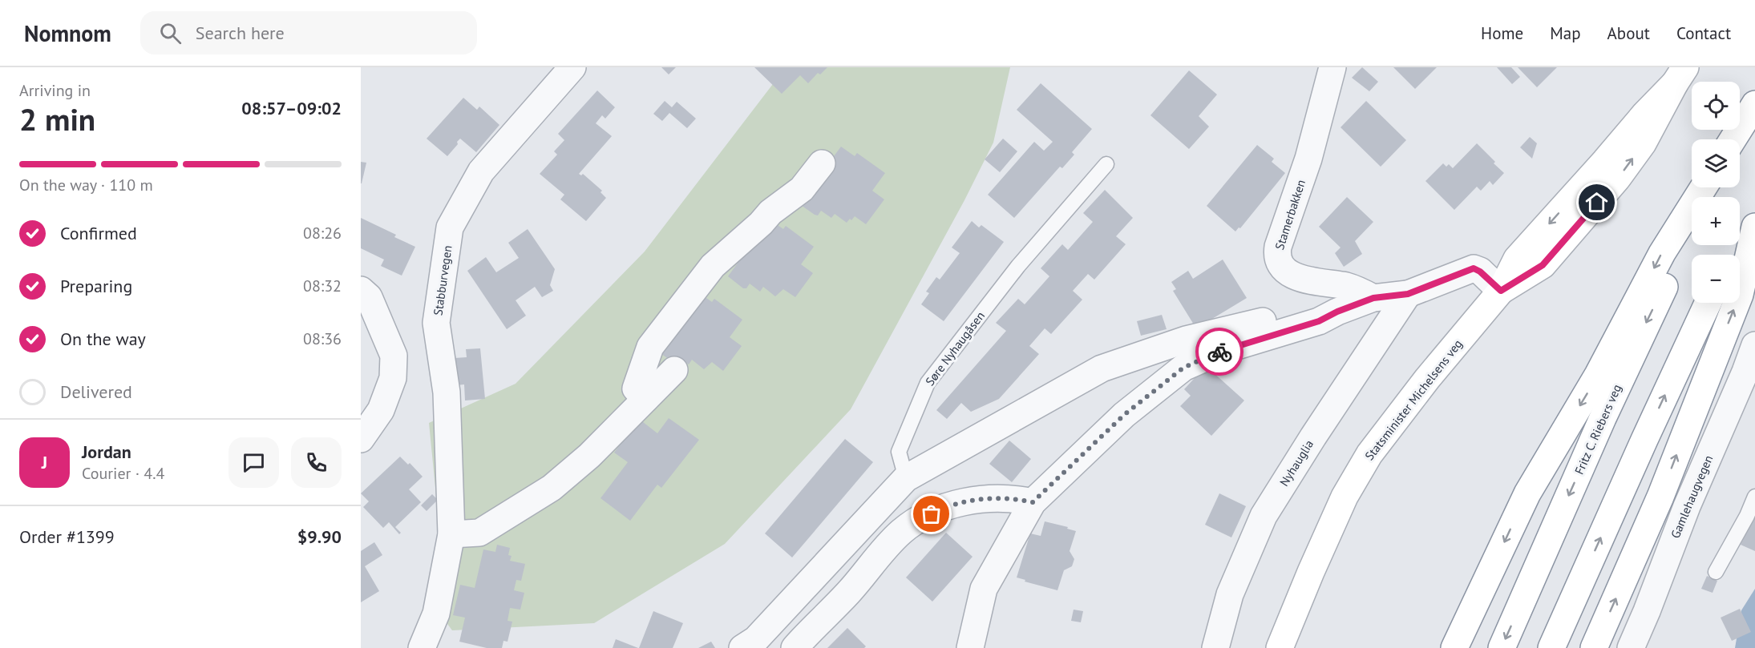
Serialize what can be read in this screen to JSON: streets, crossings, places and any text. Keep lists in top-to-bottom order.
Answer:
{
  "streets": {
    "main road": ["Statsminister Michelsens veg", "Fritz C. Riebers veg"],
    "street": [
      "Stamerbakken",
      "Stabburvegen",
      "Nyhauglia",
      "Gamlehaugvegen"
    ],
    "lane": ["Søre Nyhaugåsen"]
  },
  "page": {
    "header": "Nomnom",
    "search": "Search here",
    "nav": [
      "Home",
      "Map",
      "About",
      "Contact"
    ],
    "heading": ["2 min", "Arriving in", "08:57–09:02"],
    "panel": [
      "Jordan",
      "Courier · 4.4",
      "Order #1399",
      "$9.90"
    ],
    "map_buttons": ["+", "−"],
    "bar": "On the way · 110 m",
    "list": [
      ["Confirmed", "08:26"],
      ["Preparing", "08:32"],
      ["On the way", "08:36"],
      "Delivered"
    ],
    "round": "J"
  }
}
